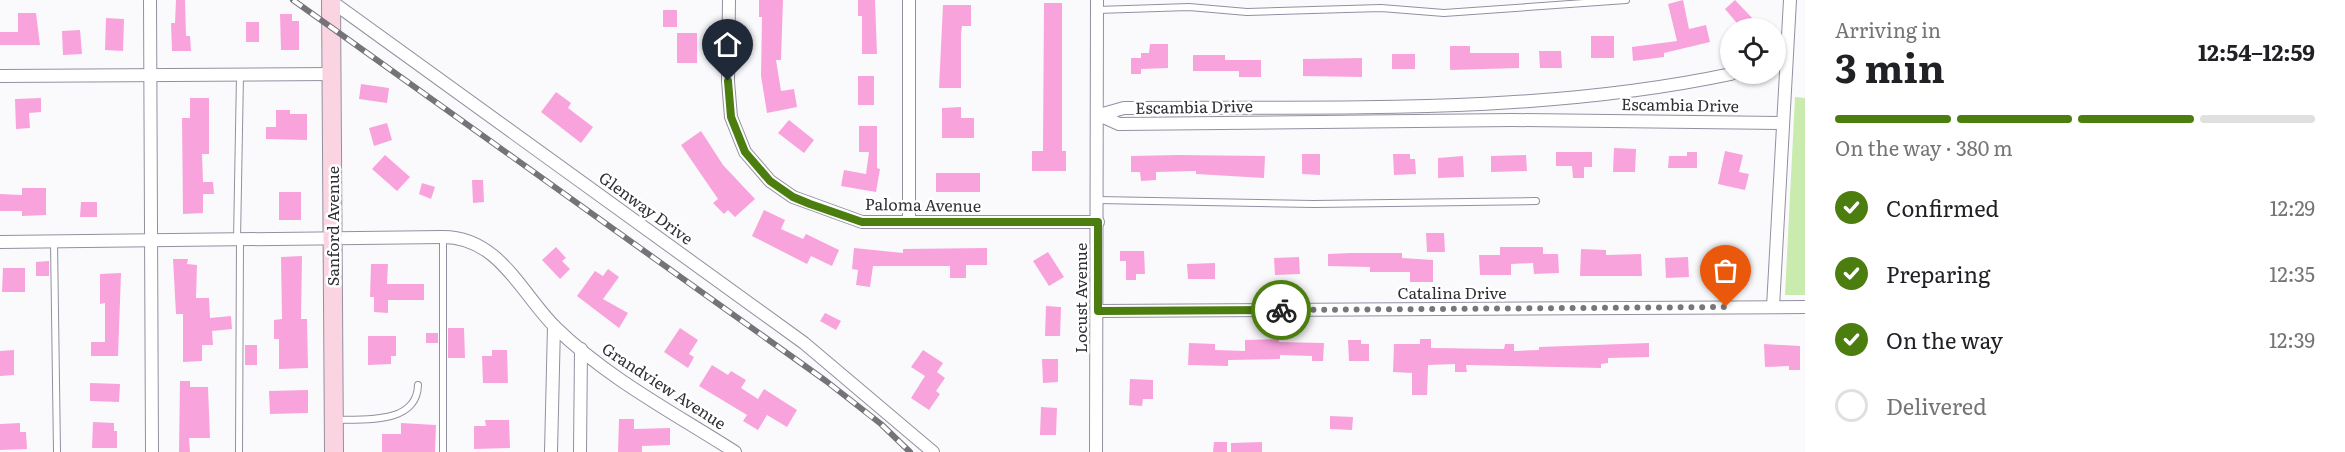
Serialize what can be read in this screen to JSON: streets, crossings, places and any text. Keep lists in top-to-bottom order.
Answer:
{
  "streets": {
    "main road": ["Sanford Avenue"],
    "street": [
      "Escambia Drive",
      "Paloma Avenue",
      "Glenway Drive",
      "Catalina Drive",
      "Locust Avenue",
      "Grandview Avenue"
    ]
  },
  "crossings": [
    ["Escambia Drive", "Locust Avenue"],
    ["Paloma Avenue", "Locust Avenue"],
    ["Glenway Drive", "Sanford Avenue"],
    ["Sanford Avenue", "Grandview Avenue"],
    ["Catalina Drive", "Locust Avenue"]
  ],
  "page": {
    "heading": ["3 min", "Arriving in", "12:54–12:59"],
    "bar": "On the way · 380 m",
    "list": [
      ["Confirmed", "12:29"],
      ["Preparing", "12:35"],
      ["On the way", "12:39"],
      "Delivered"
    ]
  }
}
